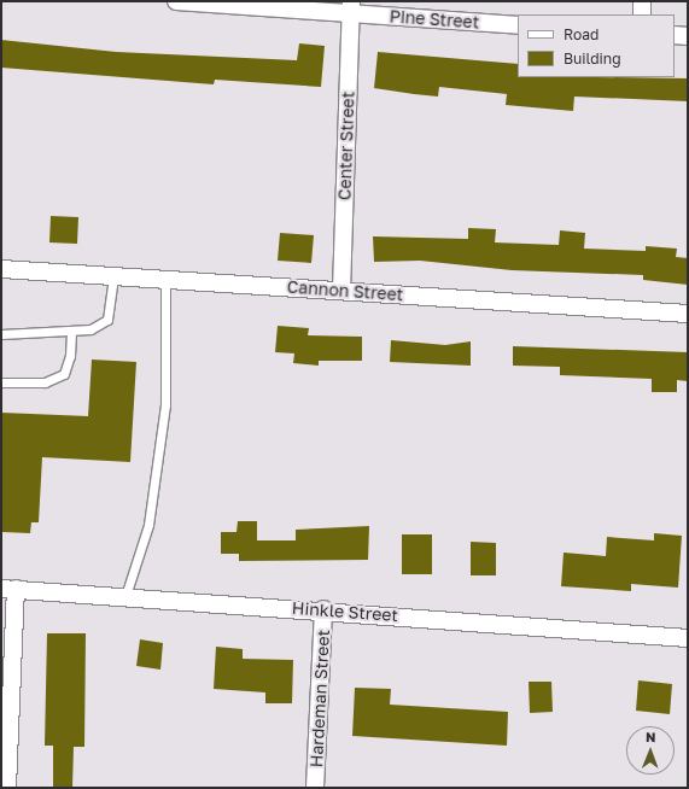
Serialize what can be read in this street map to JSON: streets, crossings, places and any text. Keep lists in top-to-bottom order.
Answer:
{
  "streets": {
    "street": [
      "Pine Street",
      "Center Street",
      "Cannon Street",
      "Hinkle Street",
      "Hardeman Street"
    ]
  },
  "crossings": [
    ["Pine Street", "Center Street"],
    ["Center Street", "Cannon Street"],
    ["Hinkle Street", "Hardeman Street"]
  ],
  "legend": ["Road", "Building"],
  "north": "top"
}
